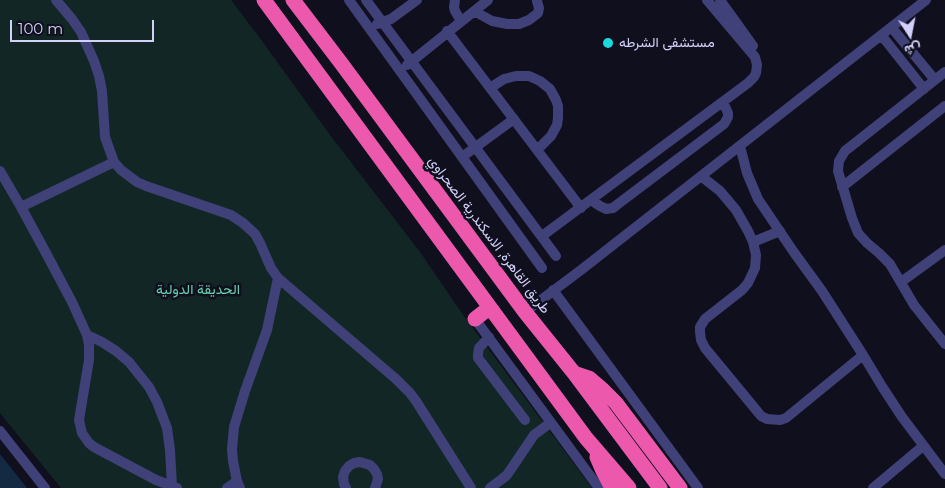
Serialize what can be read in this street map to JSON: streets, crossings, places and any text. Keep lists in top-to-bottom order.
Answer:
{
  "streets": {
    "highway": ["طريق القاهرة, الاسكندرية الصحراوي"]
  },
  "parks": ["الحديقة الدولية"],
  "places": ["مستشفى الشرطه"],
  "scale_bar": "100 m",
  "north": "bottom"
}
